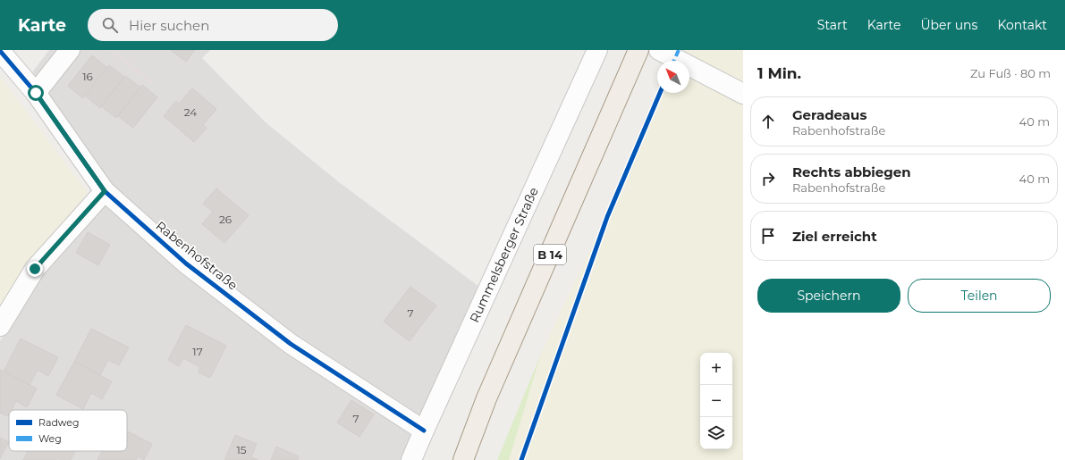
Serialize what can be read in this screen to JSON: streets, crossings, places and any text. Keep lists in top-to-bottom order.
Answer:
{
  "streets": {
    "main road": ["B 14"],
    "street": ["Rummelsberger Straße", "Rabenhofstraße"]
  },
  "crossings": [
    ["Rummelsberger Straße", "Rabenhofstraße"]
  ],
  "house_numbers": [
    "16",
    "24",
    "26",
    "7",
    "17",
    "7",
    "15"
  ],
  "legend": ["Radweg", "Weg"],
  "north": "top left",
  "page": {
    "header": "Karte",
    "search": "Hier suchen",
    "nav": [
      "Start",
      "Karte",
      "Über uns",
      "Kontakt"
    ],
    "heading": ["1 Min.", "Zu Fuß · 80 m"],
    "list": [
      ["Geradeaus", "Rabenhofstraße", "40 m"],
      ["Rechts abbiegen", "Rabenhofstraße", "40 m"],
      "Ziel erreicht"
    ],
    "buttons": ["Speichern", "Teilen"],
    "map_buttons": ["+", "−"]
  }
}
